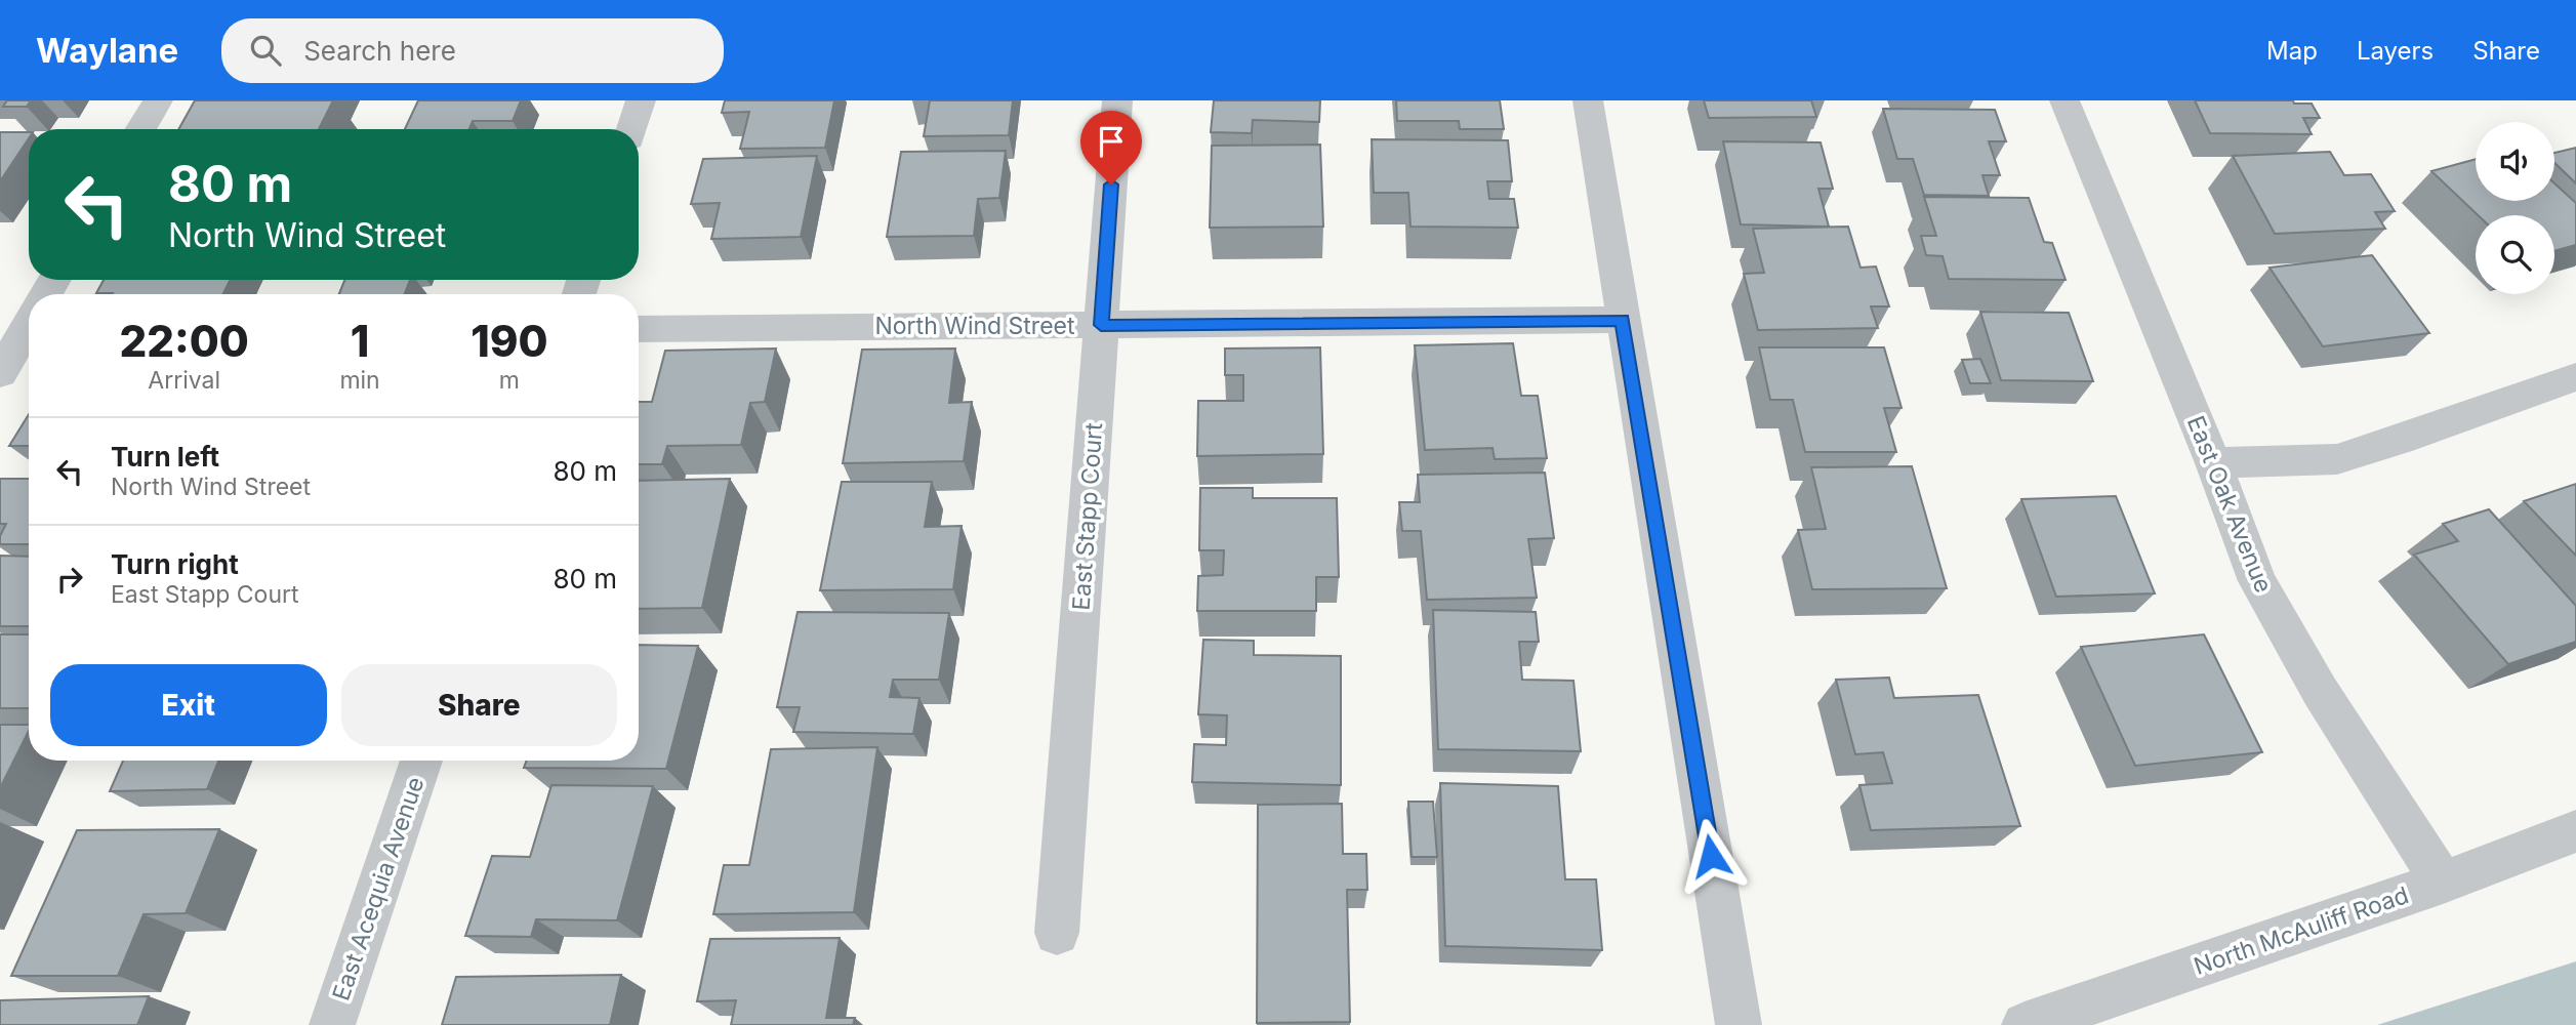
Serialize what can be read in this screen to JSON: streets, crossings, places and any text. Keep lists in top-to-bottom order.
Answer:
{
  "streets": {
    "street": [
      "North Wind Street",
      "East Oak Avenue",
      "East Stapp Court",
      "East Acequia Avenue",
      "North McAuliff Road"
    ]
  },
  "crossings": [
    ["North Wind Street", "East Stapp Court"],
    ["East Oak Avenue", "North McAuliff Road"]
  ],
  "page": {
    "header": "Waylane",
    "search": "Search here",
    "nav": ["Map", "Layers", "Share"],
    "turn": ["80 m", "North Wind Street"],
    "eta": [
      "22:00",
      "Arrival",
      "1",
      "min",
      "190",
      "m"
    ],
    "list": [
      {
        "name": "Turn left",
        "note": "North Wind Street",
        "value": "80 m"
      },
      {
        "name": "Turn right",
        "note": "East Stapp Court",
        "value": "80 m"
      }
    ],
    "buttons": ["Exit", "Share"]
  }
}
